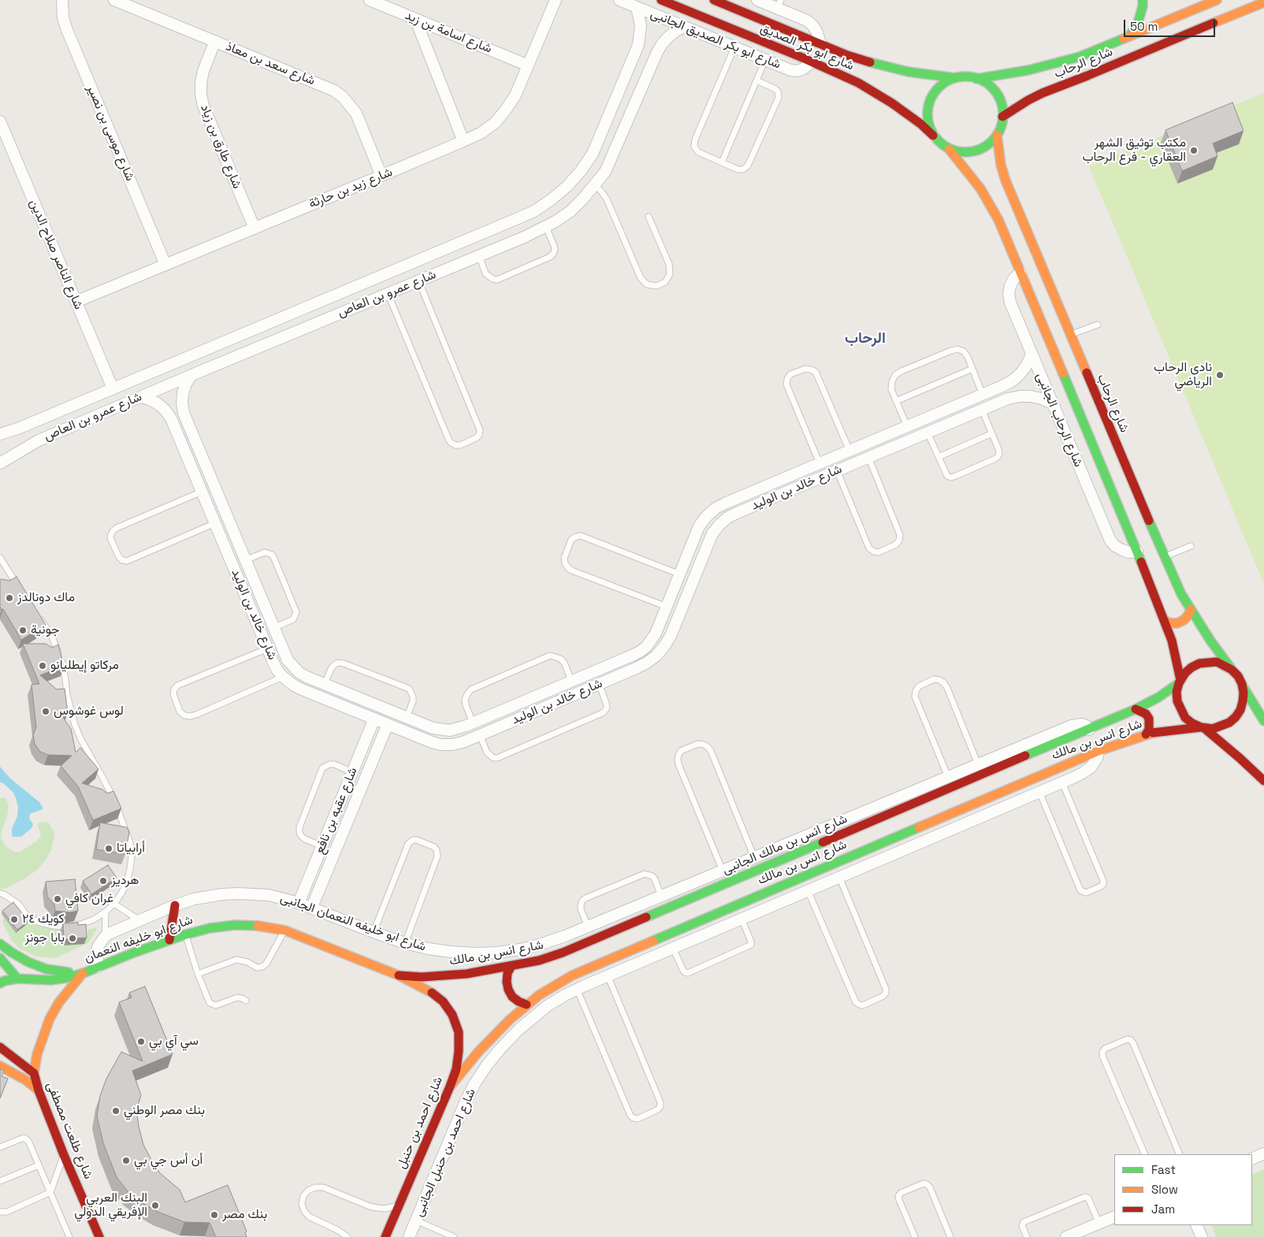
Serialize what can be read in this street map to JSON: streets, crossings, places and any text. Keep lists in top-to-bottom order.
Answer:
{
  "streets": {
    "street": [
      "شارع اسامة بن زيد",
      "شارع ابو بكر الصديق الجانبى",
      "شارع ابو بكر الصديق",
      "شارع الرحاب",
      "شارع سعد بن معاذ",
      "شارع موسى بن نصير",
      "شارع طارق بن زياد",
      "شارع زيد بن حارثة",
      "شارع الناصر صلاح الدين",
      "شارع عمرو بن العاص",
      "شارع الرحاب الجانبى",
      "شارع خالد بن الوليد",
      "شارع انس بن مالك",
      "شارع عقبه بن نافع",
      "شارع انس بن مالك الجانبى",
      "شارع ابو خليفه النعمان الجانبى",
      "شارع ابو خليفه النعمان",
      "شارع احمد بن حنبل",
      "شارع طلعت مصطفى",
      "شارع احمد بن حنبل الجانبى"
    ]
  },
  "crossings": [
    ["شارع اسامة بن زيد", "شارع زيد بن حارثة"],
    ["شارع ابو بكر الصديق الجانبى", "شارع ابو بكر الصديق"],
    ["شارع ابو بكر الصديق الجانبى", "شارع عمرو بن العاص"],
    ["شارع ابو بكر الصديق", "شارع الرحاب"],
    ["شارع الرحاب", "شارع انس بن مالك"],
    ["شارع سعد بن معاذ", "شارع طارق بن زياد"],
    ["شارع سعد بن معاذ", "شارع زيد بن حارثة"],
    ["شارع موسى بن نصير", "شارع زيد بن حارثة"],
    ["شارع طارق بن زياد", "شارع زيد بن حارثة"],
    ["شارع زيد بن حارثة", "شارع الناصر صلاح الدين"],
    ["شارع الناصر صلاح الدين", "شارع عمرو بن العاص"],
    ["شارع عمرو بن العاص", "شارع خالد بن الوليد"],
    ["شارع الرحاب الجانبى", "شارع خالد بن الوليد"],
    ["شارع خالد بن الوليد", "شارع عقبه بن نافع"],
    ["شارع انس بن مالك", "شارع انس بن مالك الجانبى"],
    ["شارع انس بن مالك", "شارع ابو خليفه النعمان"],
    ["شارع انس بن مالك", "شارع احمد بن حنبل"],
    ["شارع عقبه بن نافع", "شارع ابو خليفه النعمان الجانبى"],
    ["شارع انس بن مالك الجانبى", "شارع ابو خليفه النعمان الجانبى"],
    ["شارع ابو خليفه النعمان", "شارع احمد بن حنبل"]
  ],
  "districts": ["الرحاب"],
  "places": [
    "مكتب توثيق الشهر العقاري - فرع الرحاب",
    "نادي الرحاب الرياضي",
    "ماك دونالدز",
    "جونية",
    "مركاتو إيطليانو",
    "لوس غوشوس",
    "أرابياتا",
    "هرديز",
    "غران كافي",
    "كويك ٢٤",
    "بابا جونز",
    "سي آي بي",
    "بنك مصر الوطني",
    "أن أس جي بي",
    "البنك العربي الإفريقي الدولي",
    "بنك مصر"
  ],
  "legend": ["Fast", "Slow", "Jam"],
  "scale_bar": "50 m"
}
